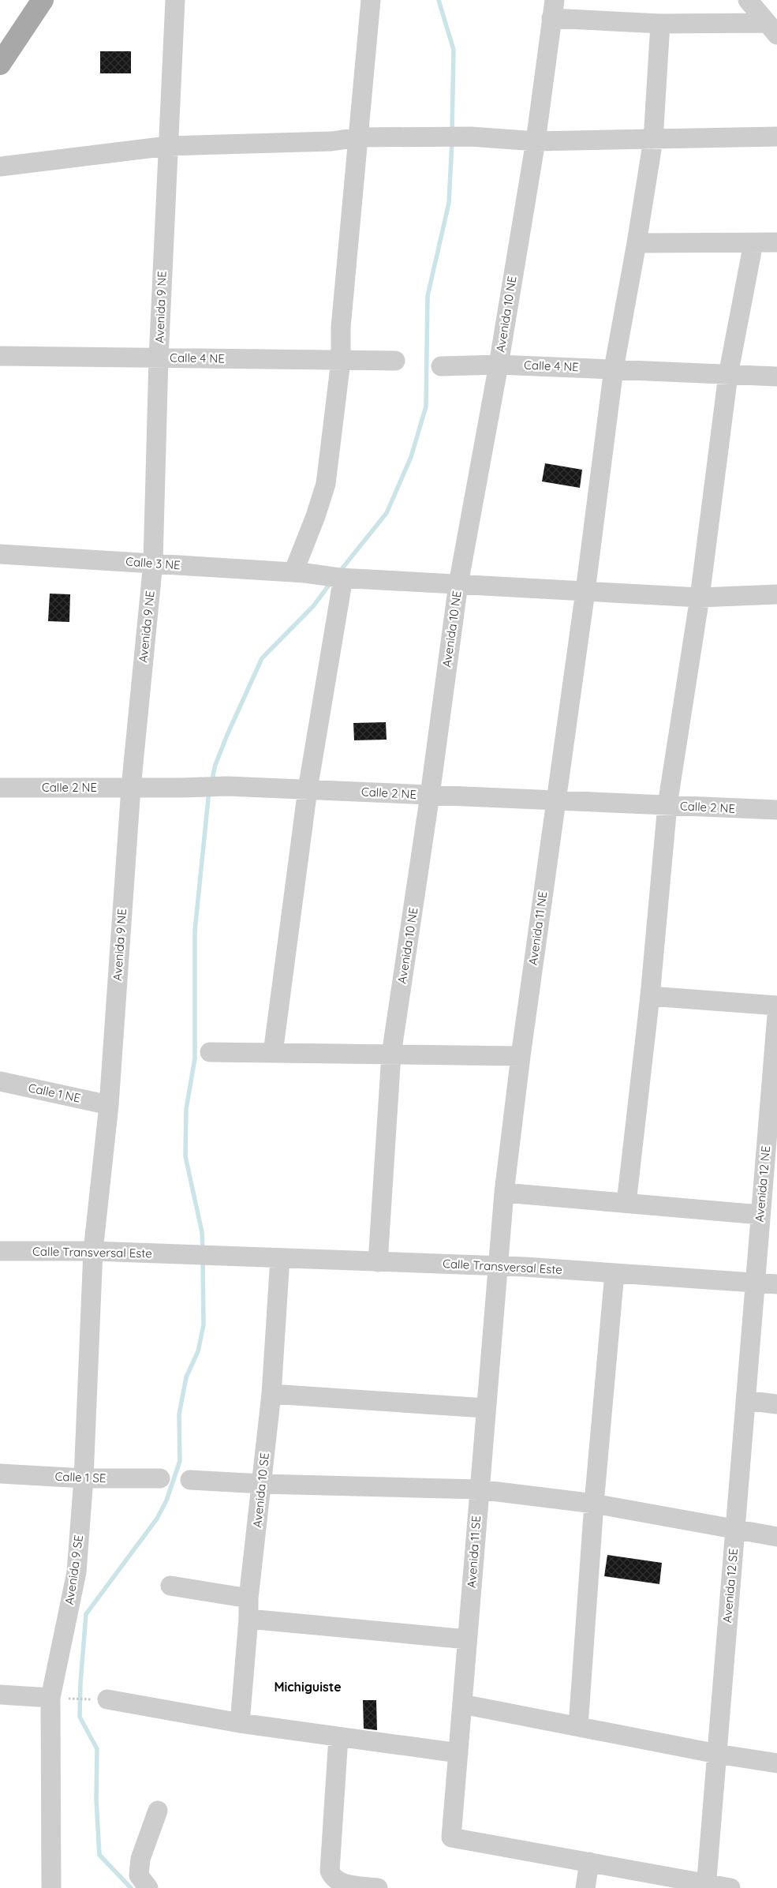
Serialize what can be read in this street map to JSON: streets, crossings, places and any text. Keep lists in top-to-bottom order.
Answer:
{
  "streets": {
    "street": [
      "Avenida 9 NE",
      "Avenida 10 NE",
      "Calle 4 NE",
      "Calle 3 NE",
      "Calle 2 NE",
      "Avenida 11 NE",
      "Calle 1 NE",
      "Avenida 12 NE",
      "Calle Transversal Este",
      "Calle 1 SE",
      "Avenida 10 SE",
      "Avenida 11 SE",
      "Avenida 9 SE",
      "Avenida 12 SE"
    ]
  },
  "crossings": [
    ["Avenida 9 NE", "Calle 4 NE"],
    ["Avenida 9 NE", "Calle 3 NE"],
    ["Avenida 9 NE", "Calle 2 NE"],
    ["Avenida 9 NE", "Calle 1 NE"],
    ["Avenida 9 NE", "Calle Transversal Este"],
    ["Avenida 9 NE", "Avenida 9 SE"],
    ["Avenida 10 NE", "Calle 4 NE"],
    ["Avenida 10 NE", "Calle 3 NE"],
    ["Avenida 10 NE", "Calle 2 NE"],
    ["Avenida 10 NE", "Calle Transversal Este"],
    ["Calle 3 NE", "Avenida 11 NE"],
    ["Calle 2 NE", "Avenida 11 NE"],
    ["Avenida 11 NE", "Calle Transversal Este"],
    ["Avenida 11 NE", "Avenida 11 SE"],
    ["Avenida 12 NE", "Calle Transversal Este"],
    ["Avenida 12 NE", "Avenida 12 SE"],
    ["Calle Transversal Este", "Avenida 10 SE"],
    ["Calle Transversal Este", "Avenida 11 SE"],
    ["Calle Transversal Este", "Avenida 9 SE"],
    ["Calle Transversal Este", "Avenida 12 SE"],
    ["Calle 1 SE", "Avenida 9 SE"]
  ],
  "districts": ["Michiguiste"]
}
